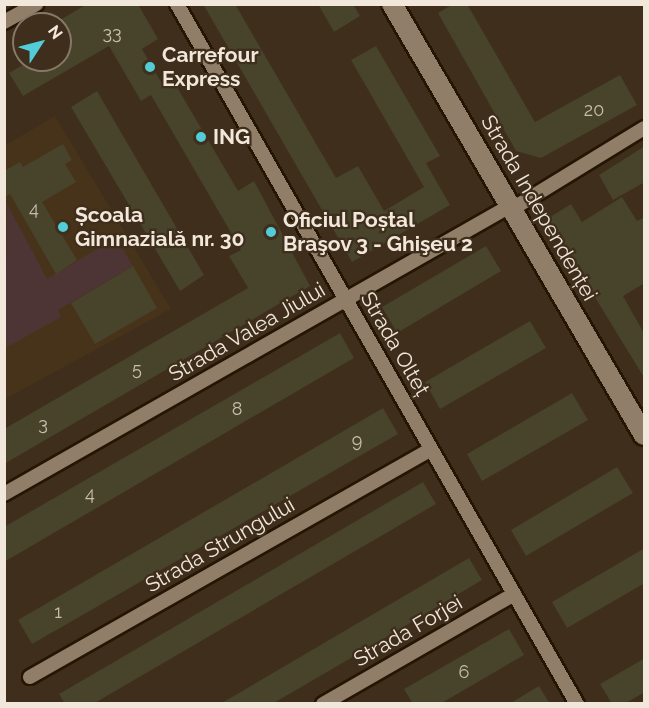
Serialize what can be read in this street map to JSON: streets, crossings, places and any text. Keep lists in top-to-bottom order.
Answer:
{
  "streets": {
    "main road": ["Strada Independenței"],
    "street": [
      "Strada Valea Jiului",
      "Strada Olteț",
      "Strada Strungului",
      "Strada Forjei"
    ]
  },
  "crossings": [
    ["Strada Independenței", "Strada Valea Jiului"],
    ["Strada Valea Jiului", "Strada Olteț"],
    ["Strada Olteț", "Strada Strungului"],
    ["Strada Olteț", "Strada Forjei"]
  ],
  "places": [
    "Carrefour Express",
    "ING",
    "Școala Gimnazială nr. 30",
    "Oficiul Poștal Braşov 3 - Ghişeu 2"
  ],
  "house_numbers": [
    "33",
    "20",
    "4",
    "5",
    "8",
    "3",
    "9",
    "4",
    "1",
    "6"
  ],
  "north": "top right"
}
